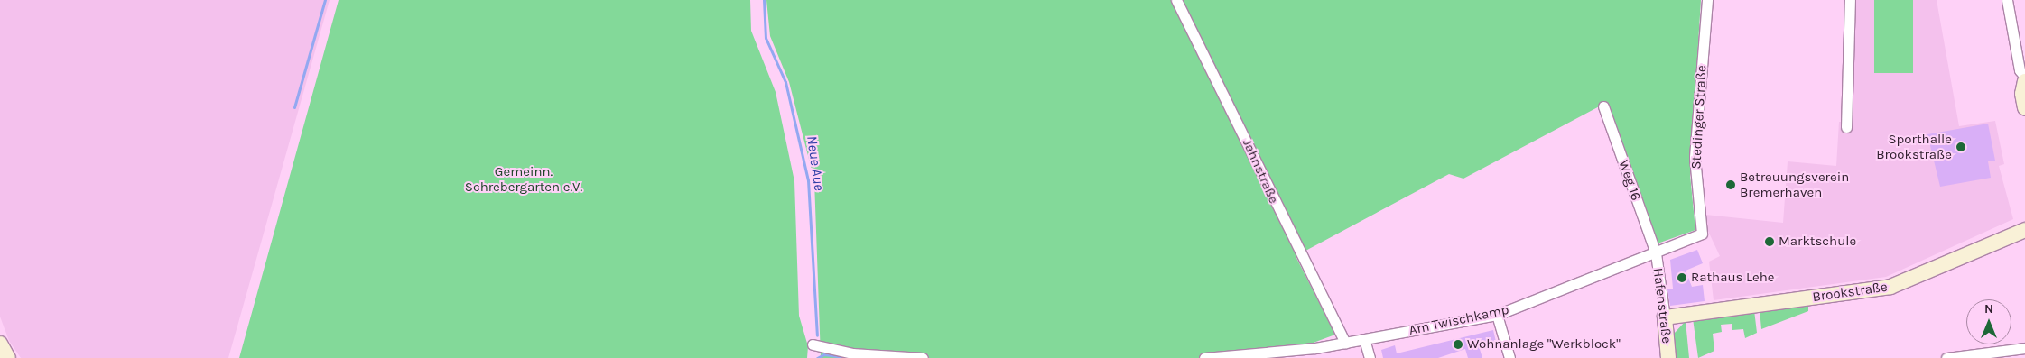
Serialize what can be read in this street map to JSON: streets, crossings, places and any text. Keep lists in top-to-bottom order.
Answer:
{
  "streets": {
    "street": [
      "Stedinger Straße",
      "Jahnstraße",
      "Weg 16",
      "Brookstraße",
      "Hafenstraße",
      "Am Twischkamp"
    ]
  },
  "crossings": [
    ["Stedinger Straße", "Am Twischkamp"],
    ["Jahnstraße", "Am Twischkamp"],
    ["Weg 16", "Hafenstraße"],
    ["Weg 16", "Am Twischkamp"],
    ["Brookstraße", "Hafenstraße"],
    ["Hafenstraße", "Am Twischkamp"]
  ],
  "water": ["Neue Aue"],
  "parks": ["Gemeinn. Schrebergarten e.V."],
  "places": [
    "Sporthalle Brookstraße",
    "Betreuungsverein Bremerhaven",
    "Marktschule",
    "Rathaus Lehe",
    "Wohnanlage \"Werkblock\""
  ],
  "north": "top"
}
